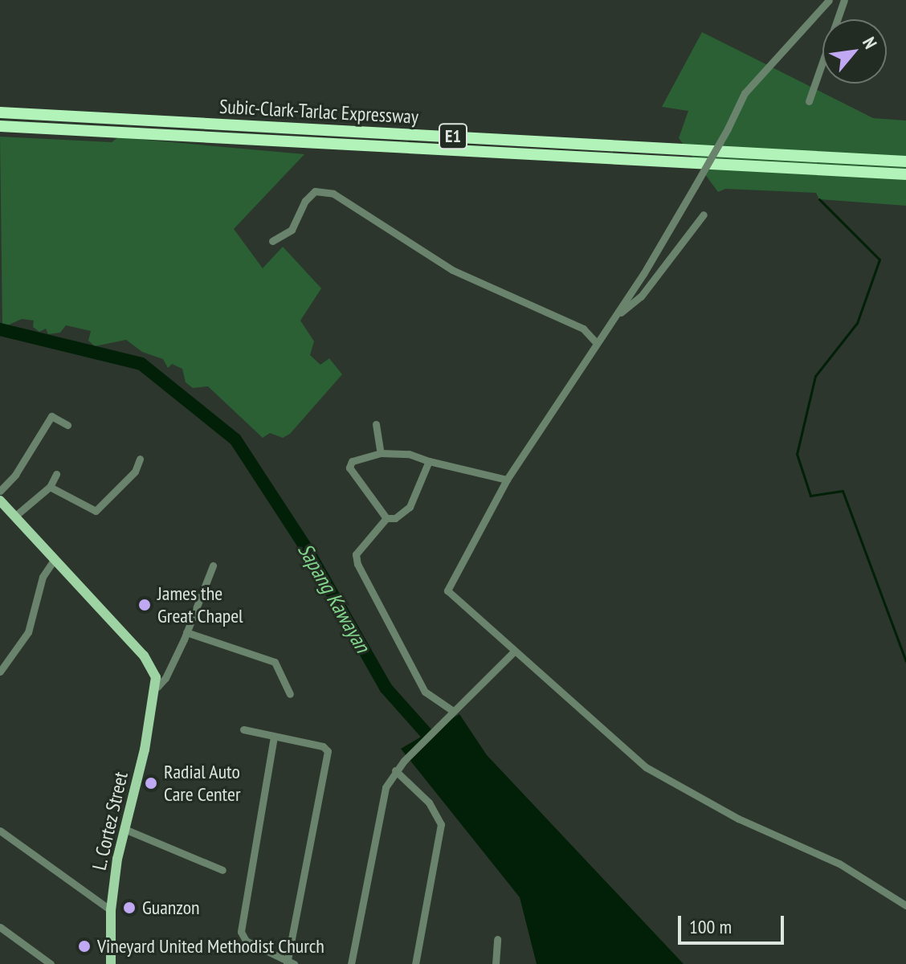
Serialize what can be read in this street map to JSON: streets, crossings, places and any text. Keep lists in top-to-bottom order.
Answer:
{
  "streets": {
    "highway": ["Subic-Clark-Tarlac Expressway", "E1"],
    "main road": ["L. Cortez Street"]
  },
  "water": ["Sapang Kawayan"],
  "places": [
    "James the Great Chapel",
    "Radial Auto Care Center",
    "Guanzon",
    "Vineyard United Methodist Church"
  ],
  "scale_bar": "100 m",
  "north": "top right"
}
